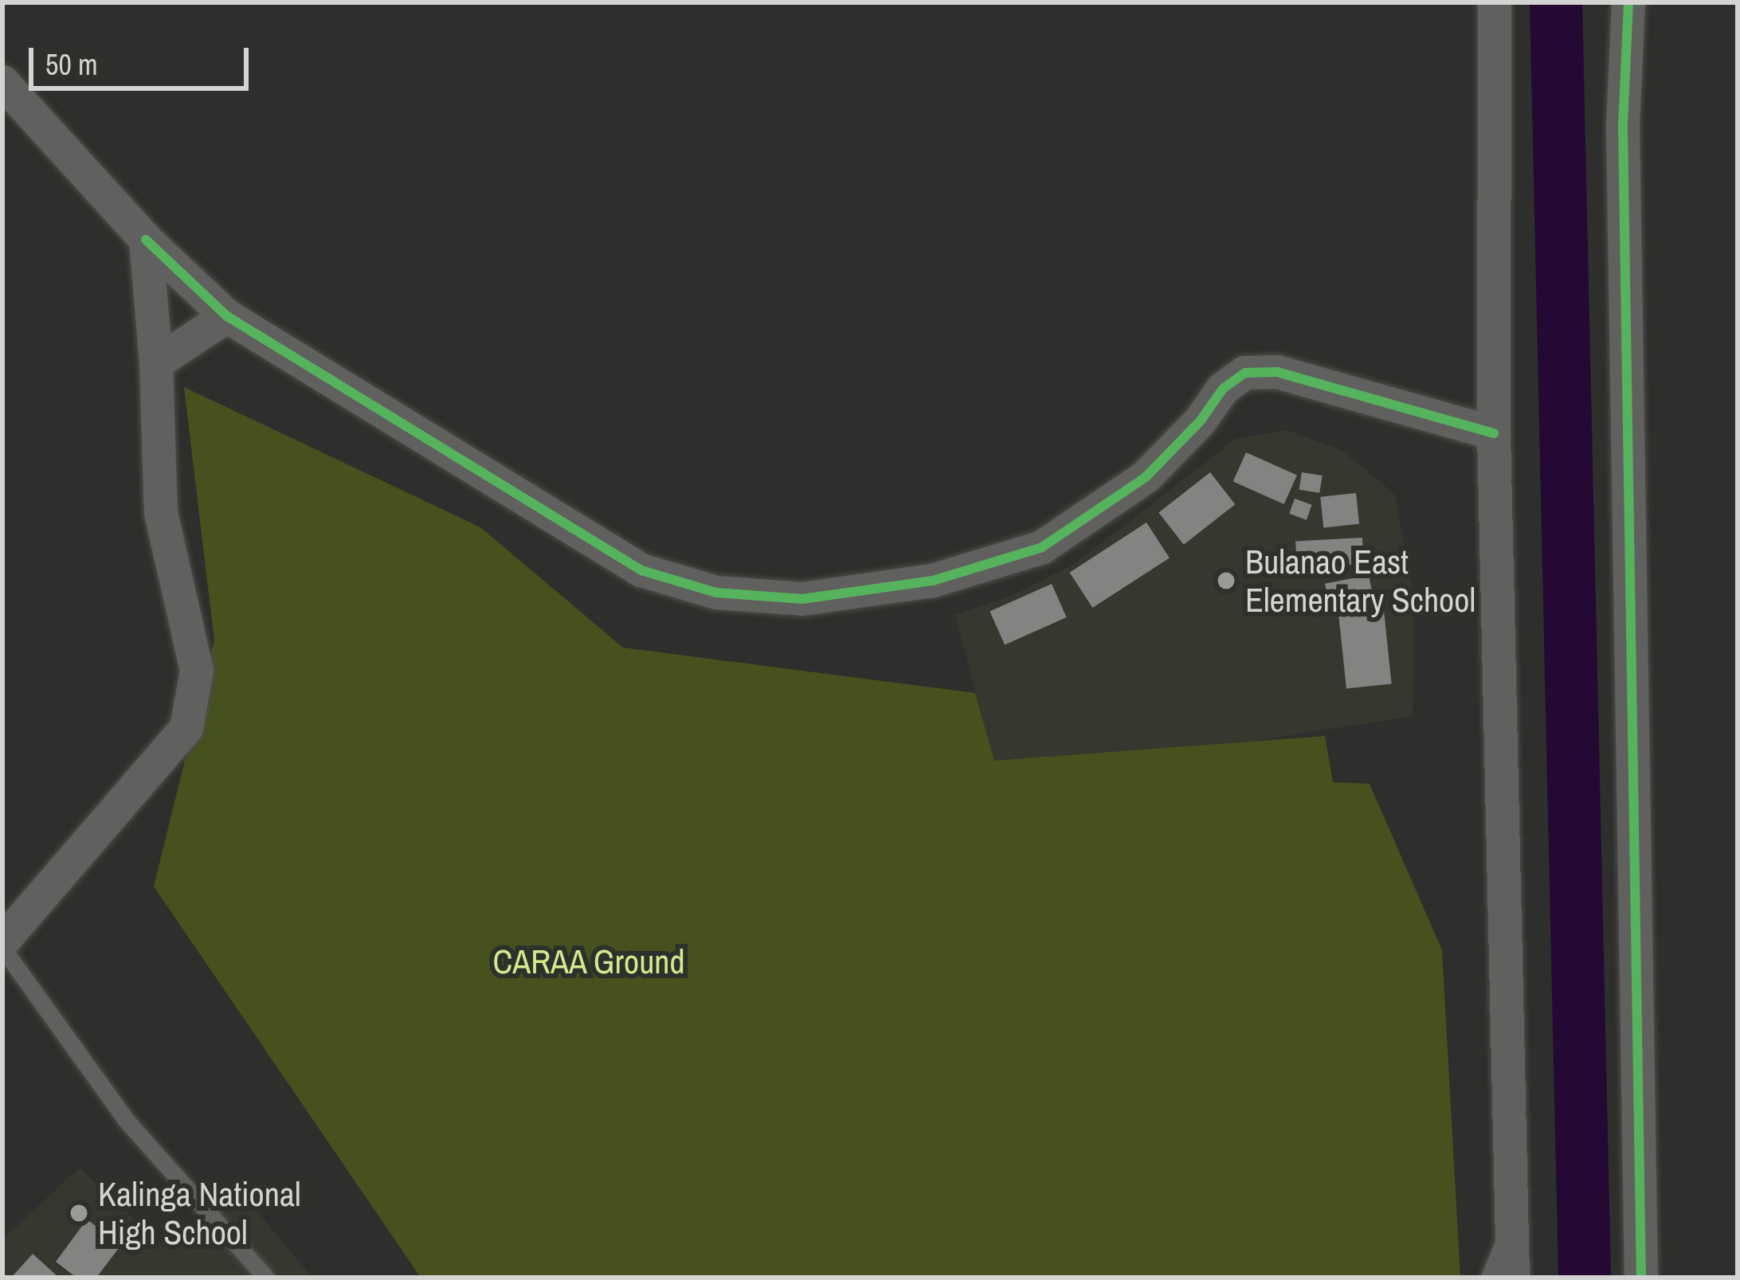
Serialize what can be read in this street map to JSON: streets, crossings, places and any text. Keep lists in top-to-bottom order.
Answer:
{
  "parks": ["CARAA Ground"],
  "places": ["Bulanao East Elementary School", "Kalinga National High School"],
  "scale_bar": "50 m"
}
